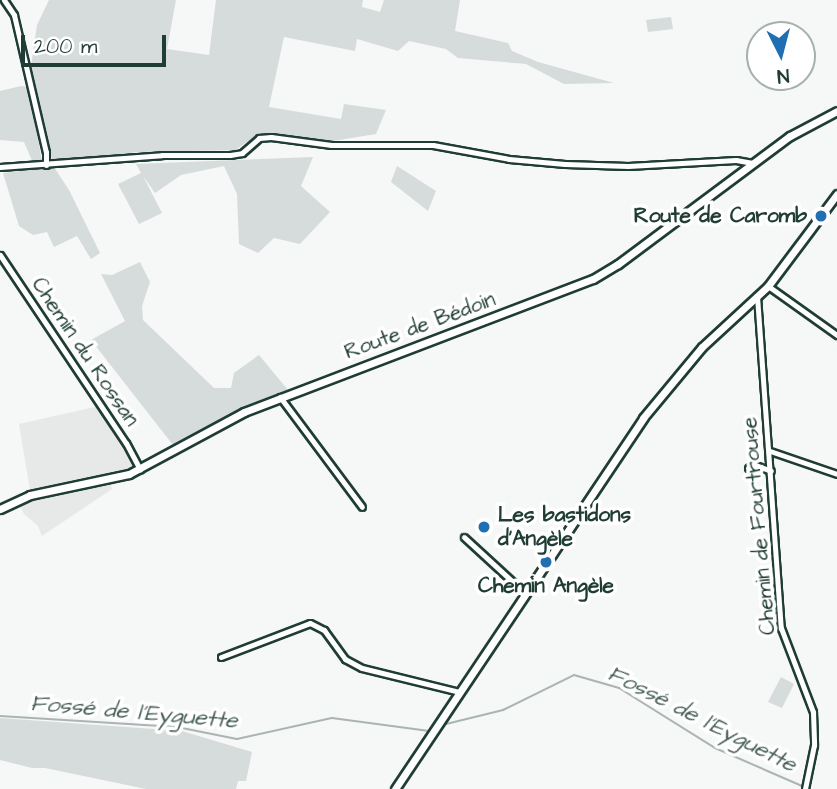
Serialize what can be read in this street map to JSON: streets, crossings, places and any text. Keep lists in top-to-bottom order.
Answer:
{
  "streets": {
    "main road": ["Route de Bédoin"],
    "street": ["Chemin du Rossan", "Chemin de Fourtrouse"]
  },
  "crossings": [
    ["Route de Bédoin", "Chemin du Rossan"]
  ],
  "water": ["Fossé de l'Eyguette"],
  "places": ["Route de Caromb", "Les bastidons d'Angèle", "Chemin Angèle"],
  "scale_bar": "200 m",
  "north": "bottom"
}
